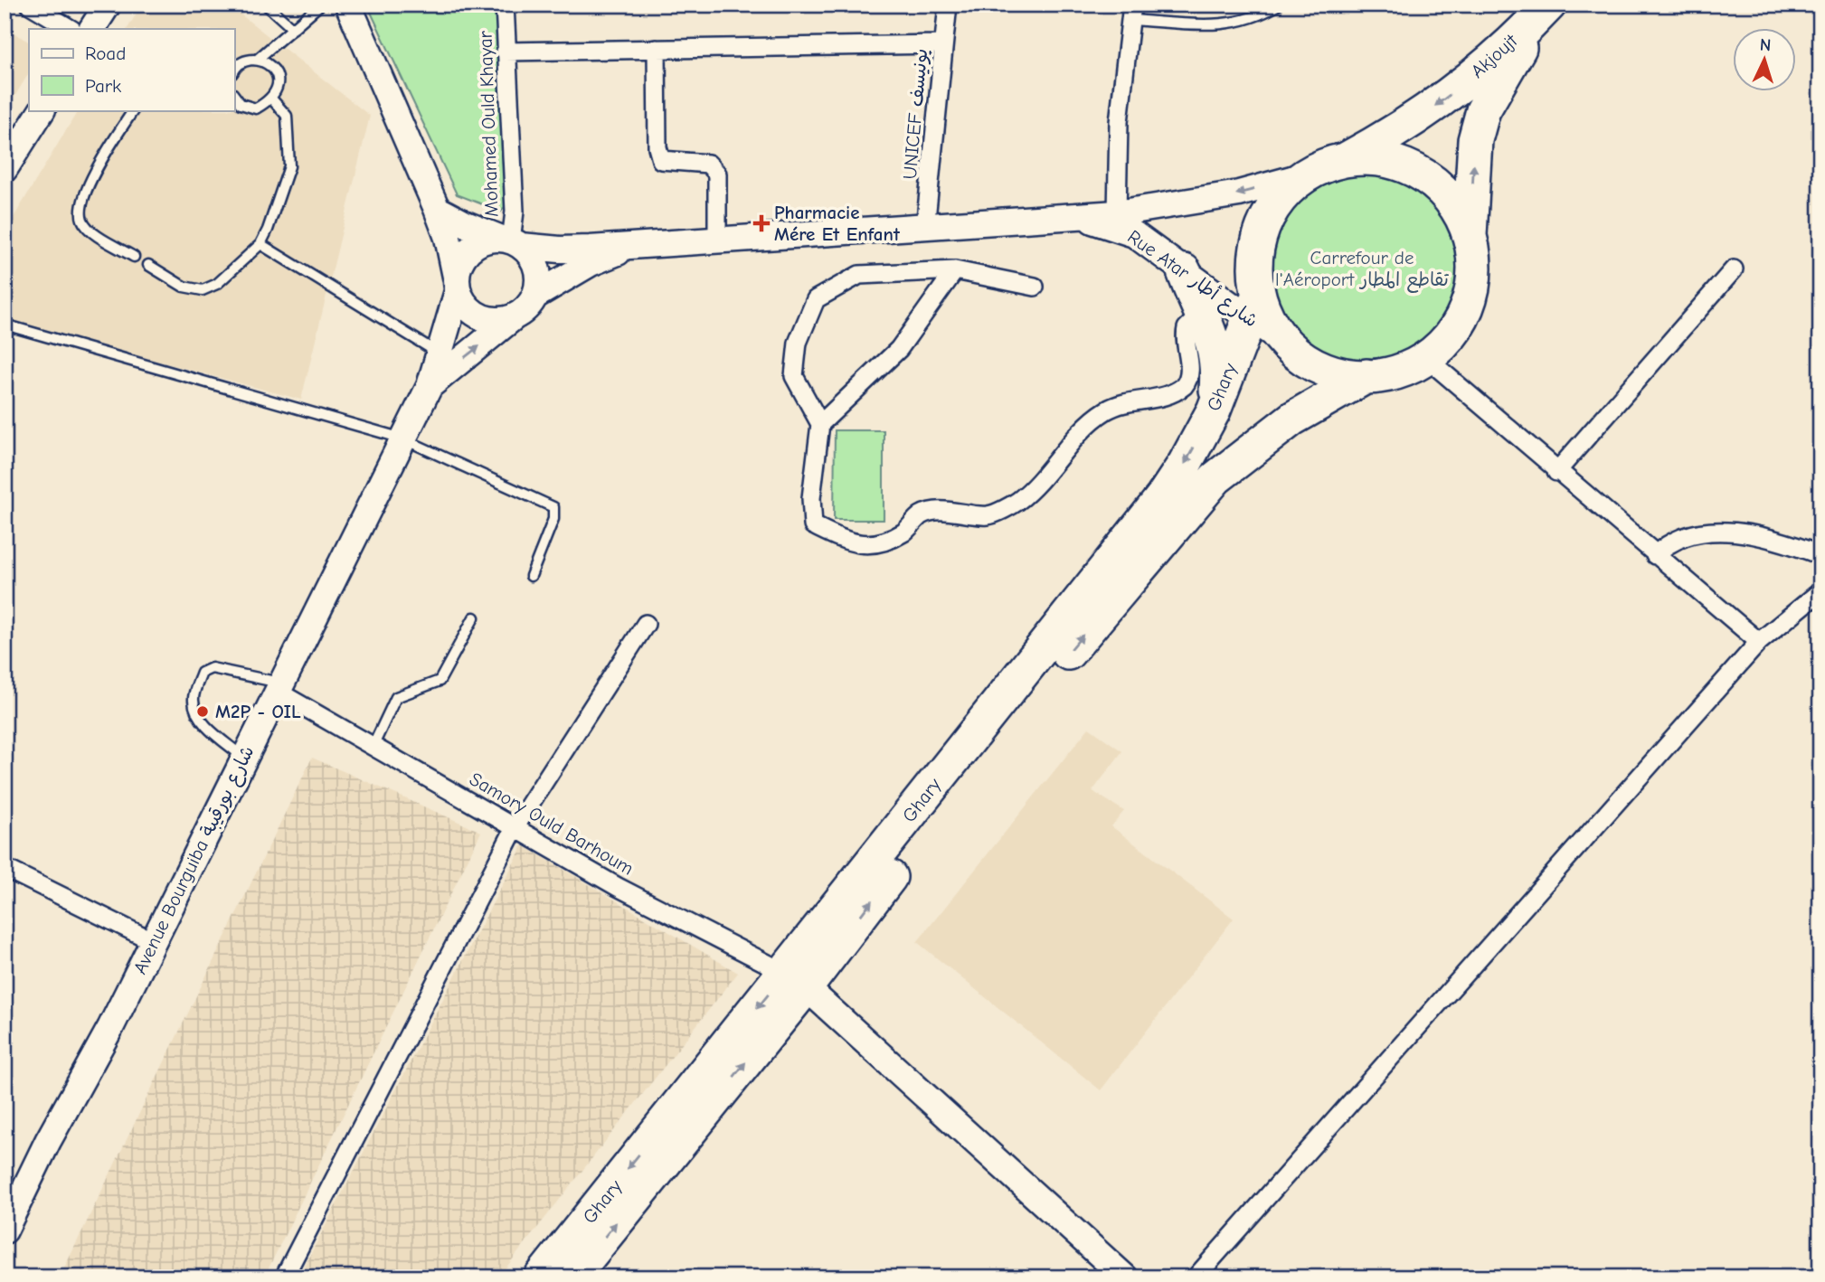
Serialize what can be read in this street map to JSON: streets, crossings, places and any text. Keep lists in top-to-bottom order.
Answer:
{
  "streets": {
    "highway": ["Akjoujt", "Ghary"],
    "street": [
      "UNICEF يونيسف",
      "Mohamed Ould Khayar",
      "Rue Atar شارع أطار",
      "Samory Ould Barhoum",
      "Avenue Bourguiba شارع بورقيبة"
    ]
  },
  "crossings": [
    ["Akjoujt", "Rue Atar شارع أطار"],
    ["Akjoujt", "Ghary"],
    ["UNICEF يونيسف", "Rue Atar شارع أطار"],
    ["Mohamed Ould Khayar", "Rue Atar شارع أطار"],
    ["Mohamed Ould Khayar", "Avenue Bourguiba شارع بورقيبة"],
    ["Rue Atar شارع أطار", "Ghary"],
    ["Rue Atar شارع أطار", "Avenue Bourguiba شارع بورقيبة"],
    ["Ghary", "Samory Ould Barhoum"],
    ["Samory Ould Barhoum", "Avenue Bourguiba شارع بورقيبة"]
  ],
  "parks": ["Carrefour de l'Aéroport تقاطع المطار"],
  "places": {
    "health": ["Pharmacie Mére Et Enfant"],
    "other": ["M2P - OIL"]
  },
  "legend": ["Road", "Park"],
  "north": "top"
}
